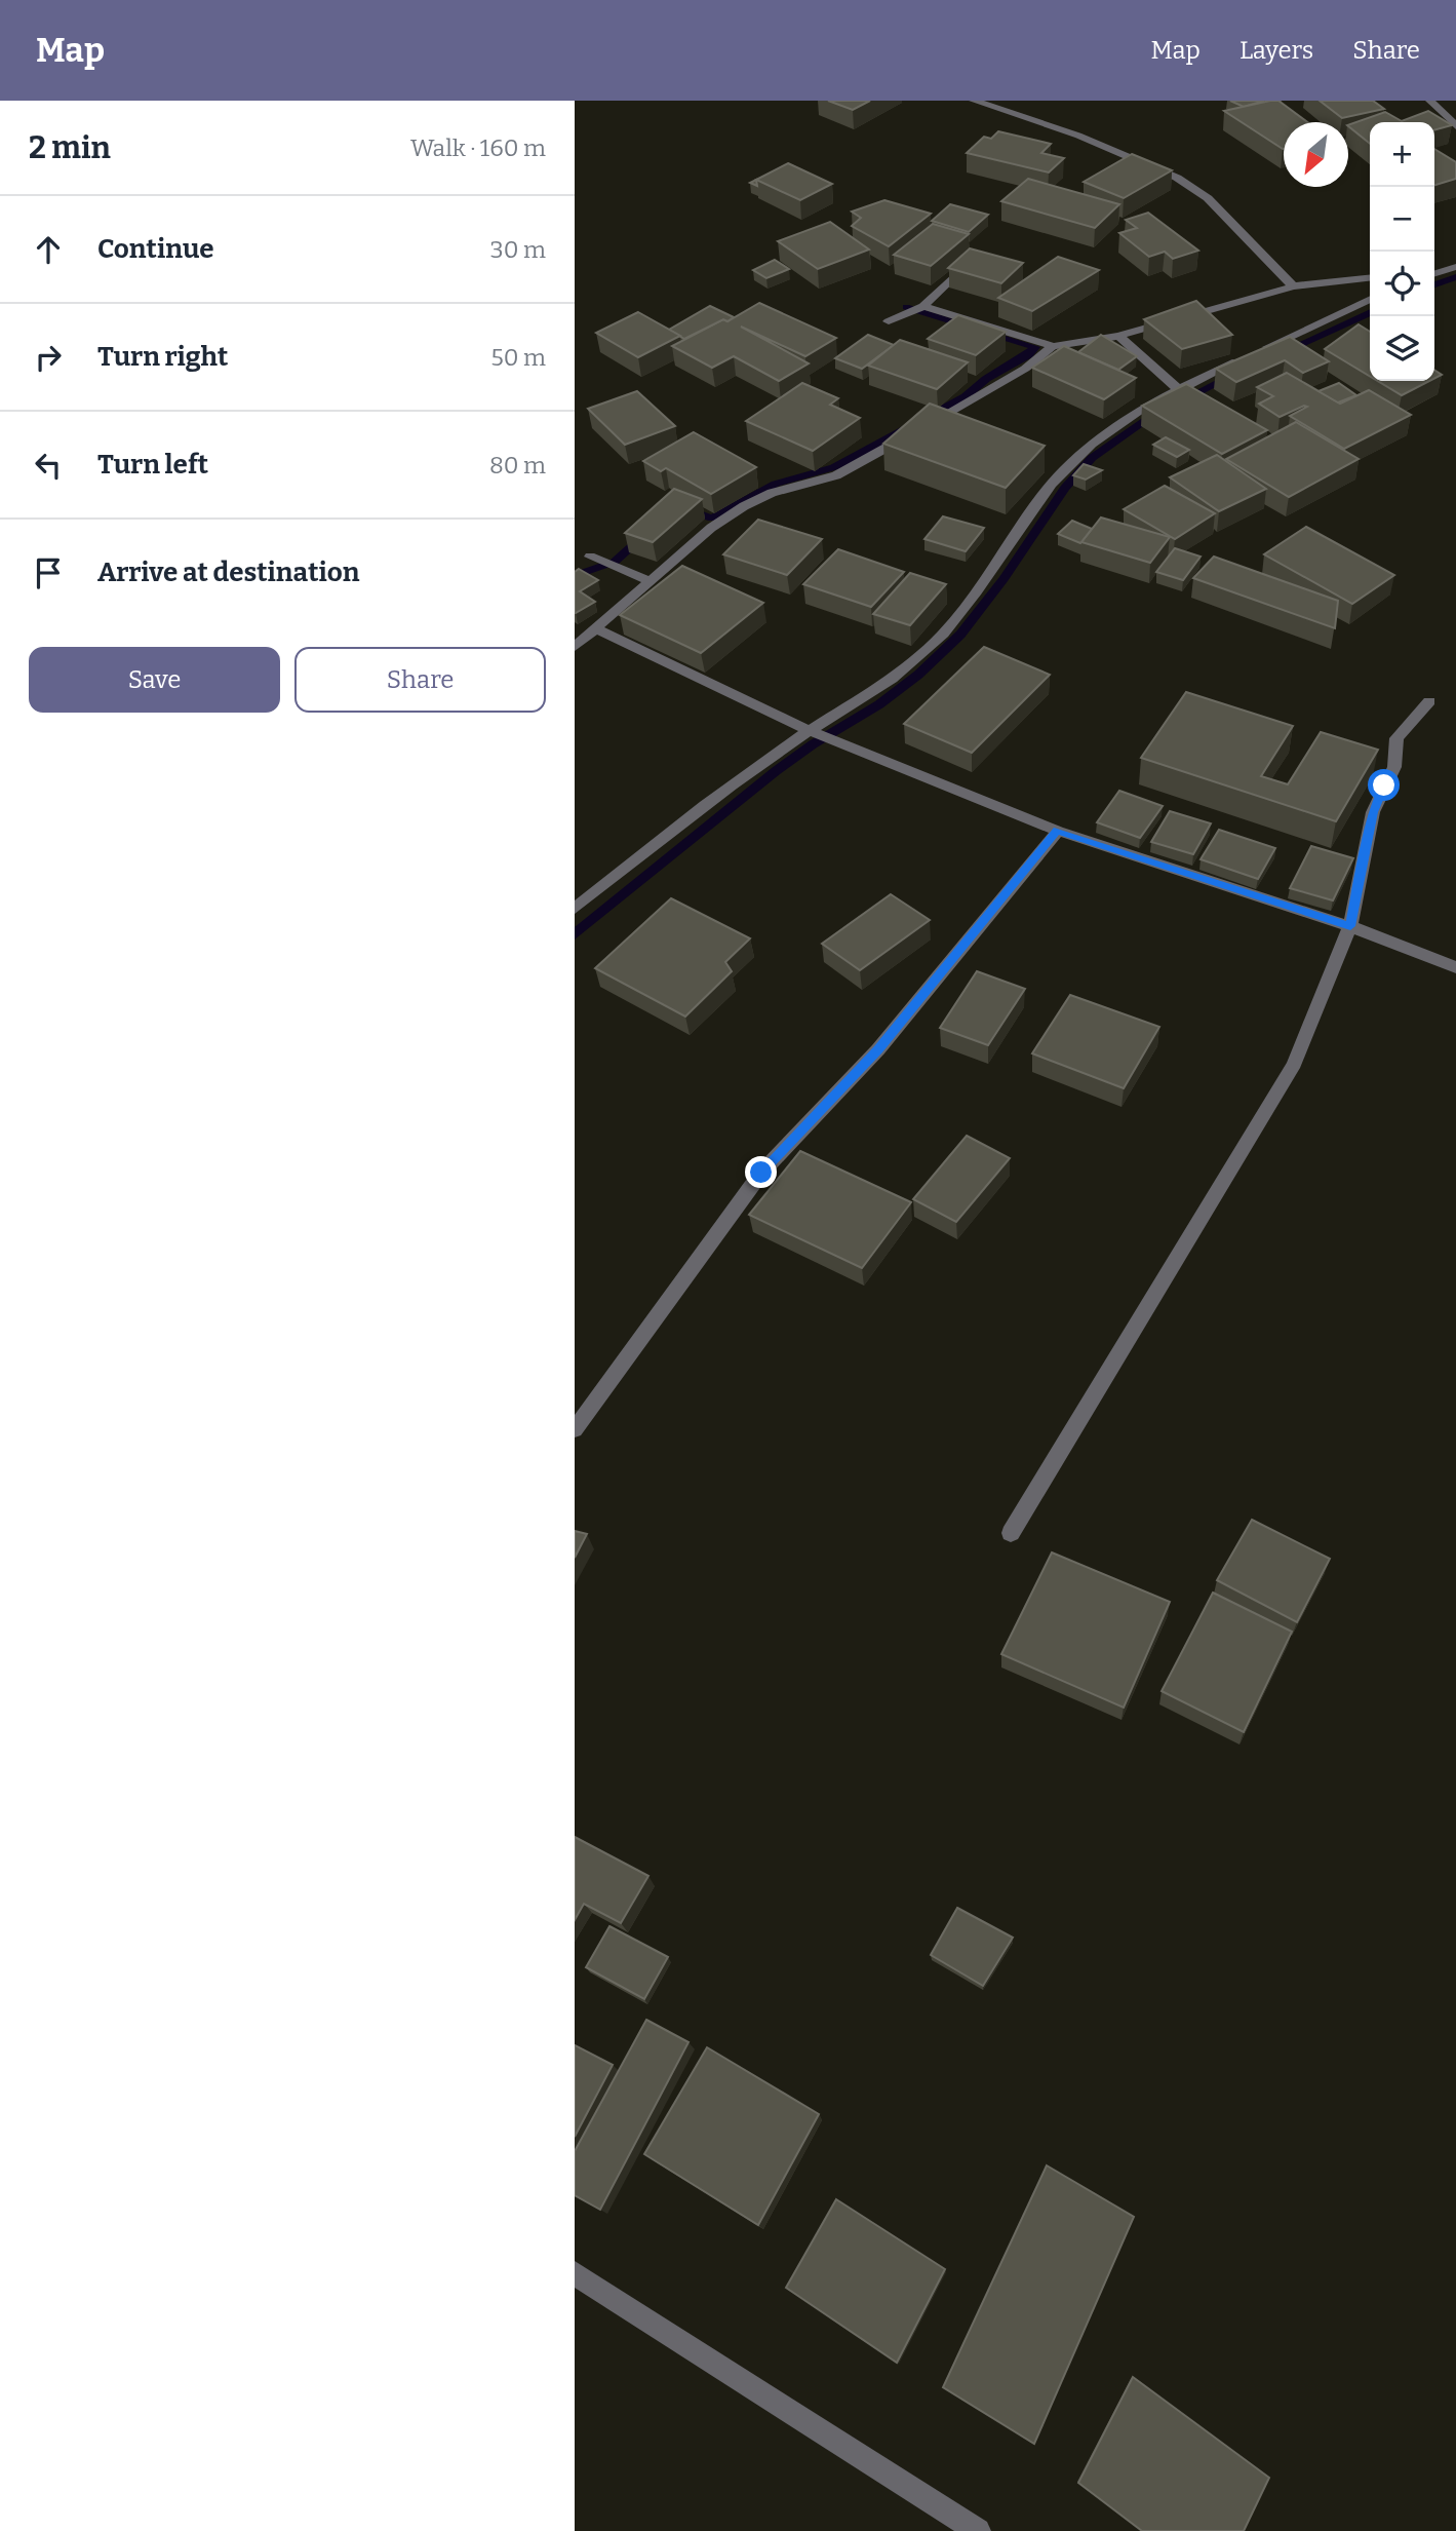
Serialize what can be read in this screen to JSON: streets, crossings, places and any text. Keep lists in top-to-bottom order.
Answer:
{
  "north": "bottom left",
  "page": {
    "header": "Map",
    "nav": ["Map", "Layers", "Share"],
    "heading": ["2 min", "Walk · 160 m"],
    "map_buttons": ["+", "−"],
    "list": [
      ["Continue", "30 m"],
      ["Turn right", "50 m"],
      ["Turn left", "80 m"],
      "Arrive at destination"
    ],
    "buttons": ["Save", "Share"]
  }
}
